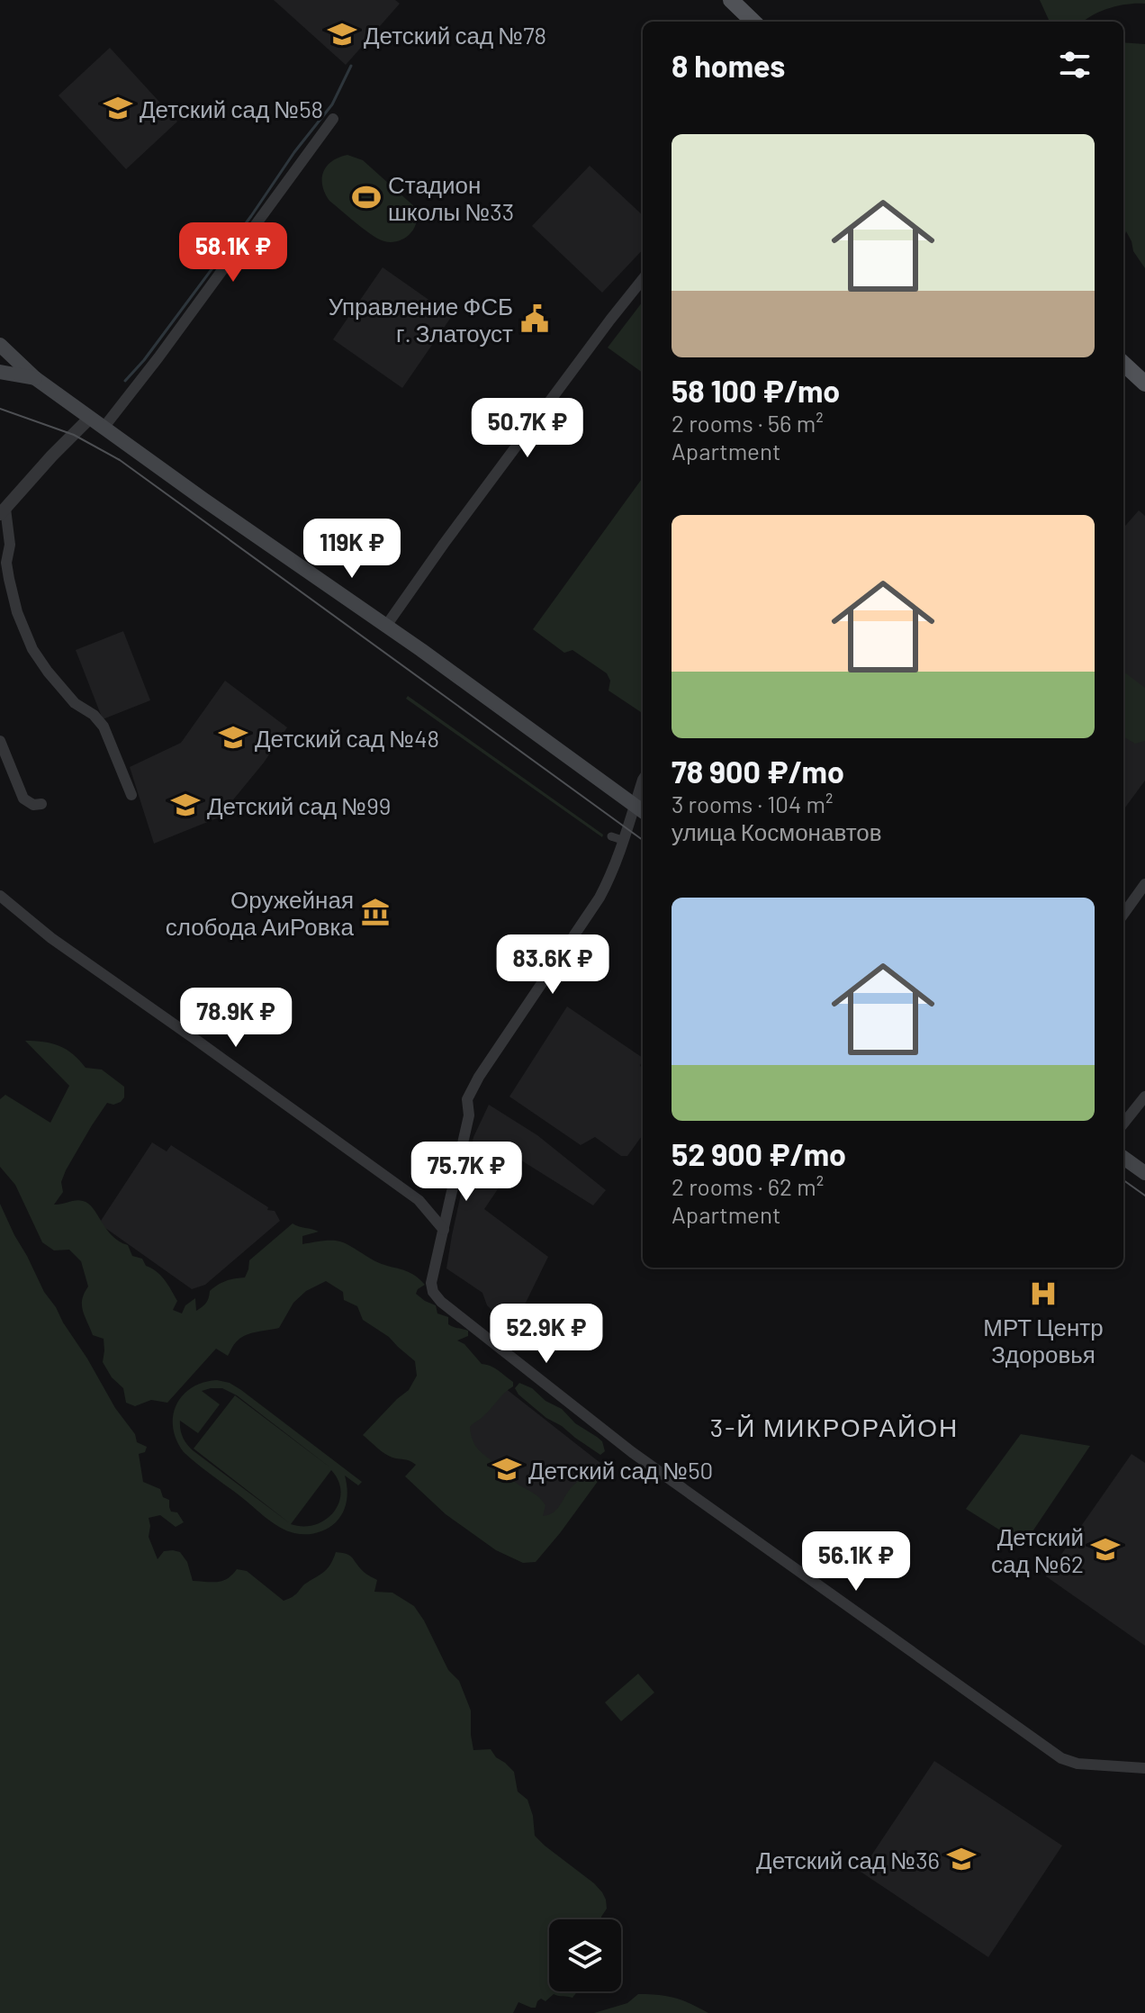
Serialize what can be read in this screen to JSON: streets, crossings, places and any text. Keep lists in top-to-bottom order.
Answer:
{
  "districts": ["3-Й МИКРОРАЙОН"],
  "places": {
    "school or university": [
      "Детский сад №78",
      "Детский сад №58",
      "Детский сад №48",
      "Детский сад №99",
      "Детский сад №50",
      "Детский сад №62",
      "Детский сад №36"
    ],
    "sports": ["Стадион школы №33"],
    "public building": ["Управление ФСБ г. Златоуст"],
    "museum": ["Оружейная слобода АиРовка"],
    "hospital": ["МРТ Центр Здоровья"]
  },
  "page": {
    "heading": "8 homes",
    "list": [
      {
        "name": "58 100 ₽/mo",
        "note": "2 rooms · 56 m² · Apartment"
      },
      {
        "name": "78 900 ₽/mo",
        "note": "3 rooms · 104 m² · улица Космонавтов"
      },
      {
        "name": "52 900 ₽/mo",
        "note": "2 rooms · 62 m² · Apartment"
      }
    ],
    "price": [
      "58.1K ₽",
      "50.7K ₽",
      "119K ₽",
      "83.6K ₽",
      "78.9K ₽",
      "75.7K ₽",
      "52.9K ₽",
      "56.1K ₽"
    ]
  }
}
